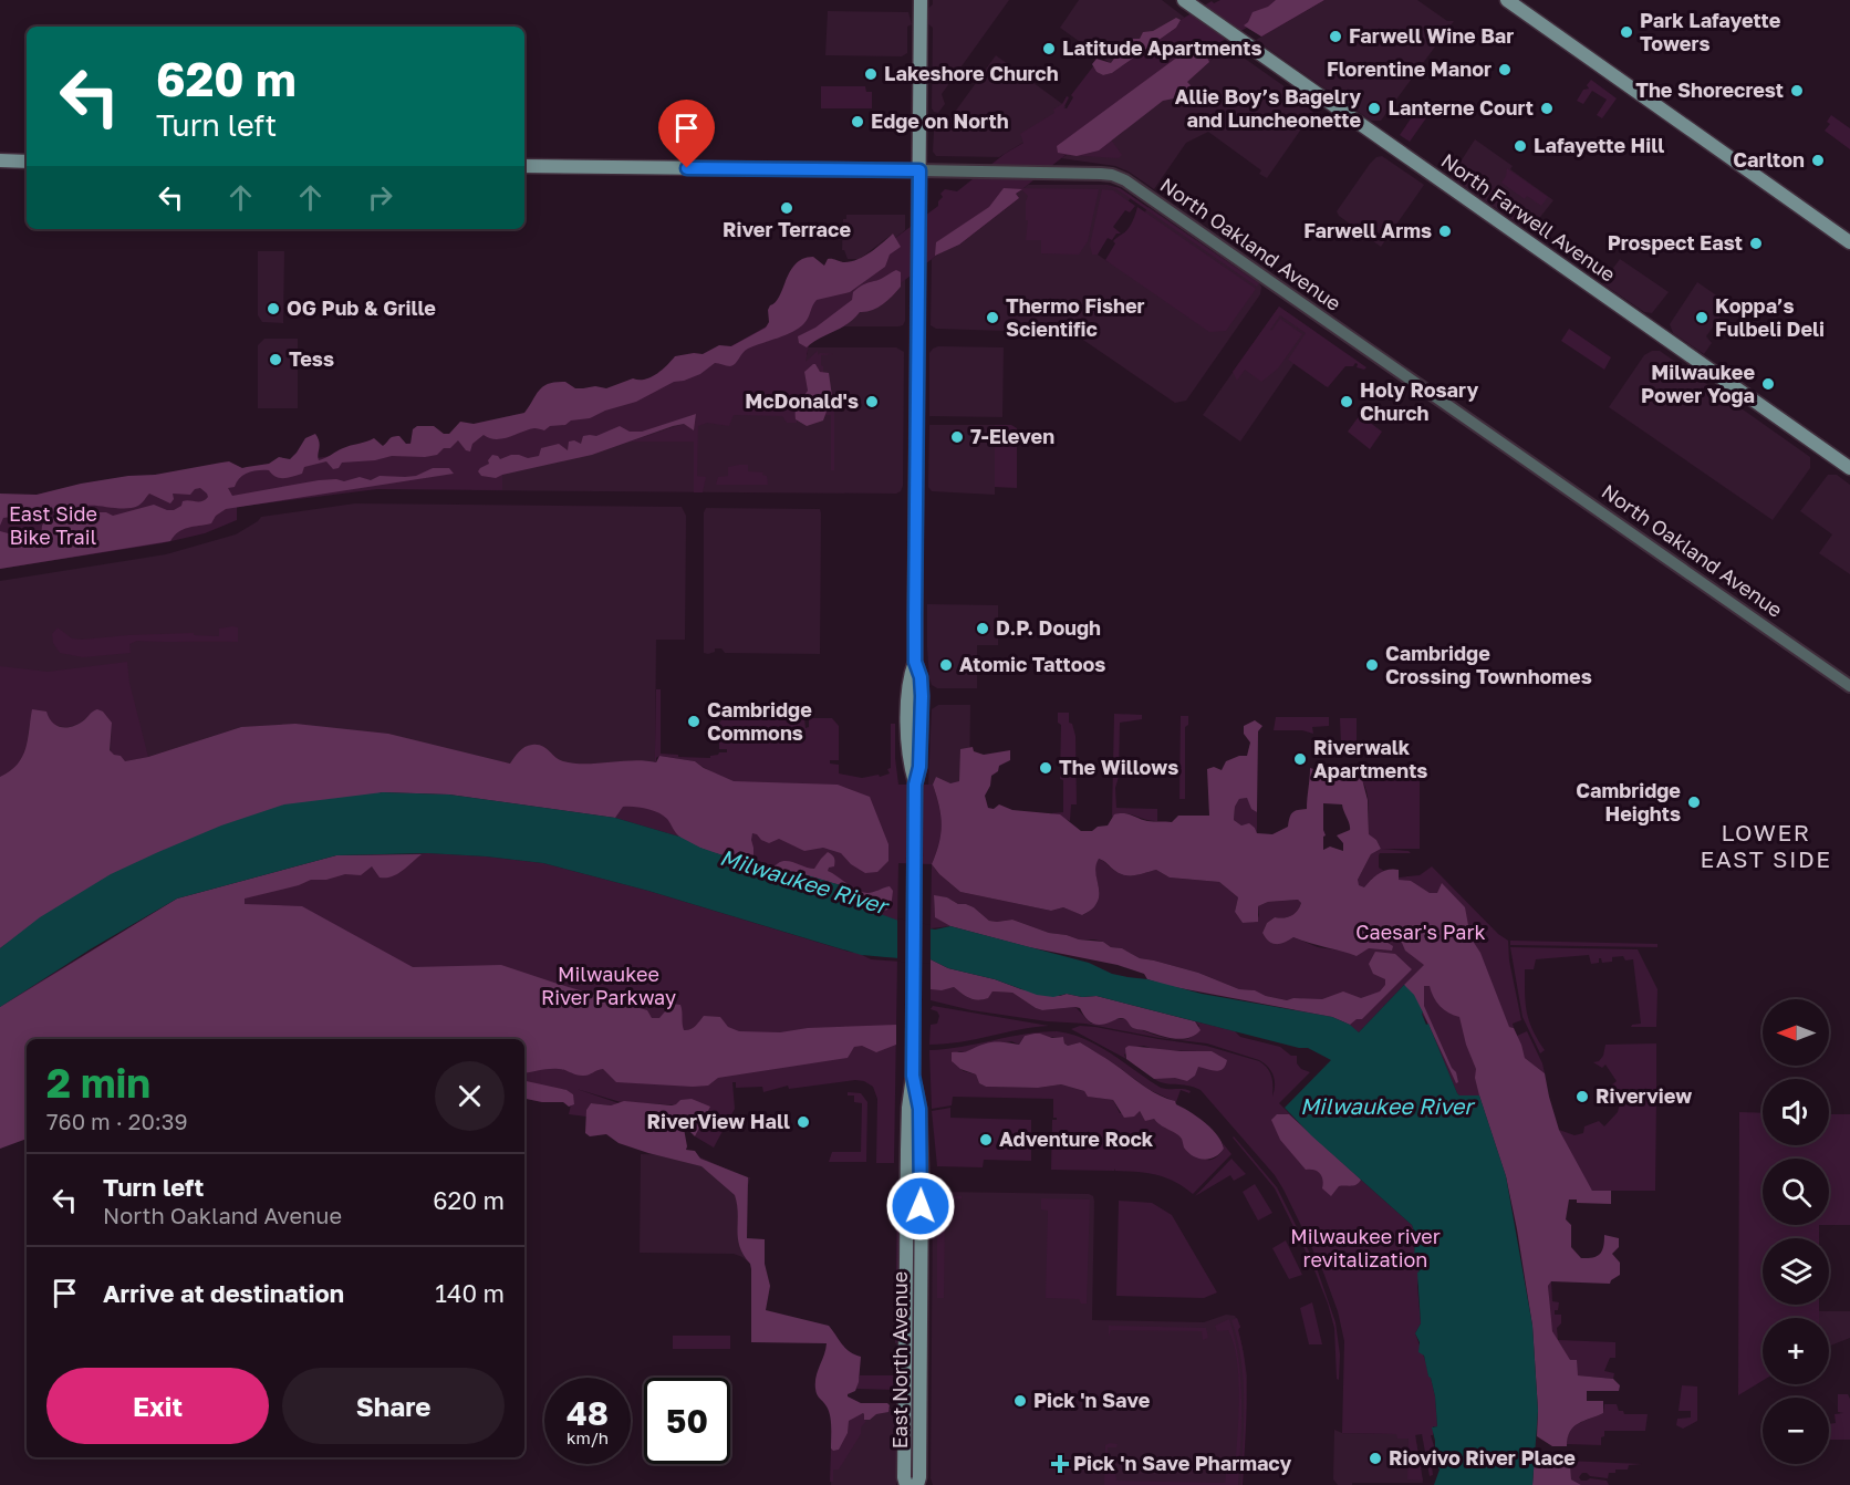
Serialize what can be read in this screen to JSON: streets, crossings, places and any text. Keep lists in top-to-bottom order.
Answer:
{
  "streets": {
    "main road": ["North Farwell Avenue", "North Oakland Avenue", "East North Avenue"]
  },
  "crossings": [
    ["North Oakland Avenue", "East North Avenue"]
  ],
  "districts": ["LOWER EAST SIDE"],
  "water": ["Milwaukee River"],
  "parks": [
    "East Side Bike Trail",
    "Caesar's Park",
    "Milwaukee River Parkway",
    "Milwaukee river revitalization"
  ],
  "places": {
    "other": [
      "Park Lafayette Towers",
      "Farwell Wine Bar",
      "Latitude Apartments",
      "Florentine Manor",
      "Lakeshore Church",
      "The Shorecrest",
      "Allie Boy’s Bagelry and Luncheonette",
      "Lanterne Court",
      "Edge on North",
      "Lafayette Hill",
      "Carlton",
      "River Terrace",
      "Farwell Arms",
      "Prospect East",
      "OG Pub & Grille",
      "Thermo Fisher Scientific",
      "Koppa’s Fulbeli Deli",
      "Tess",
      "Milwaukee Power Yoga",
      "McDonald's",
      "Holy Rosary Church",
      "7-Eleven",
      "D.P. Dough",
      "Atomic Tattoos",
      "Cambridge Crossing Townhomes",
      "Cambridge Commons",
      "Riverwalk Apartments",
      "The Willows",
      "Cambridge Heights",
      "Riverview",
      "RiverView Hall",
      "Adventure Rock",
      "Pick 'n Save",
      "Riovivo River Place"
    ],
    "health": ["Pick 'n Save Pharmacy"]
  },
  "north": "left",
  "page": {
    "turn": ["620 m", "Turn left"],
    "map_buttons": ["+", "−"],
    "heading": ["2 min", "760 m · 20:39"],
    "list": [
      {
        "name": "Turn left",
        "note": "North Oakland Avenue",
        "value": "620 m"
      },
      {
        "name": "Arrive at destination",
        "value": "140 m"
      }
    ],
    "buttons": ["Exit", "Share"],
    "speed": "48 km/h",
    "limit": "50"
  }
}
